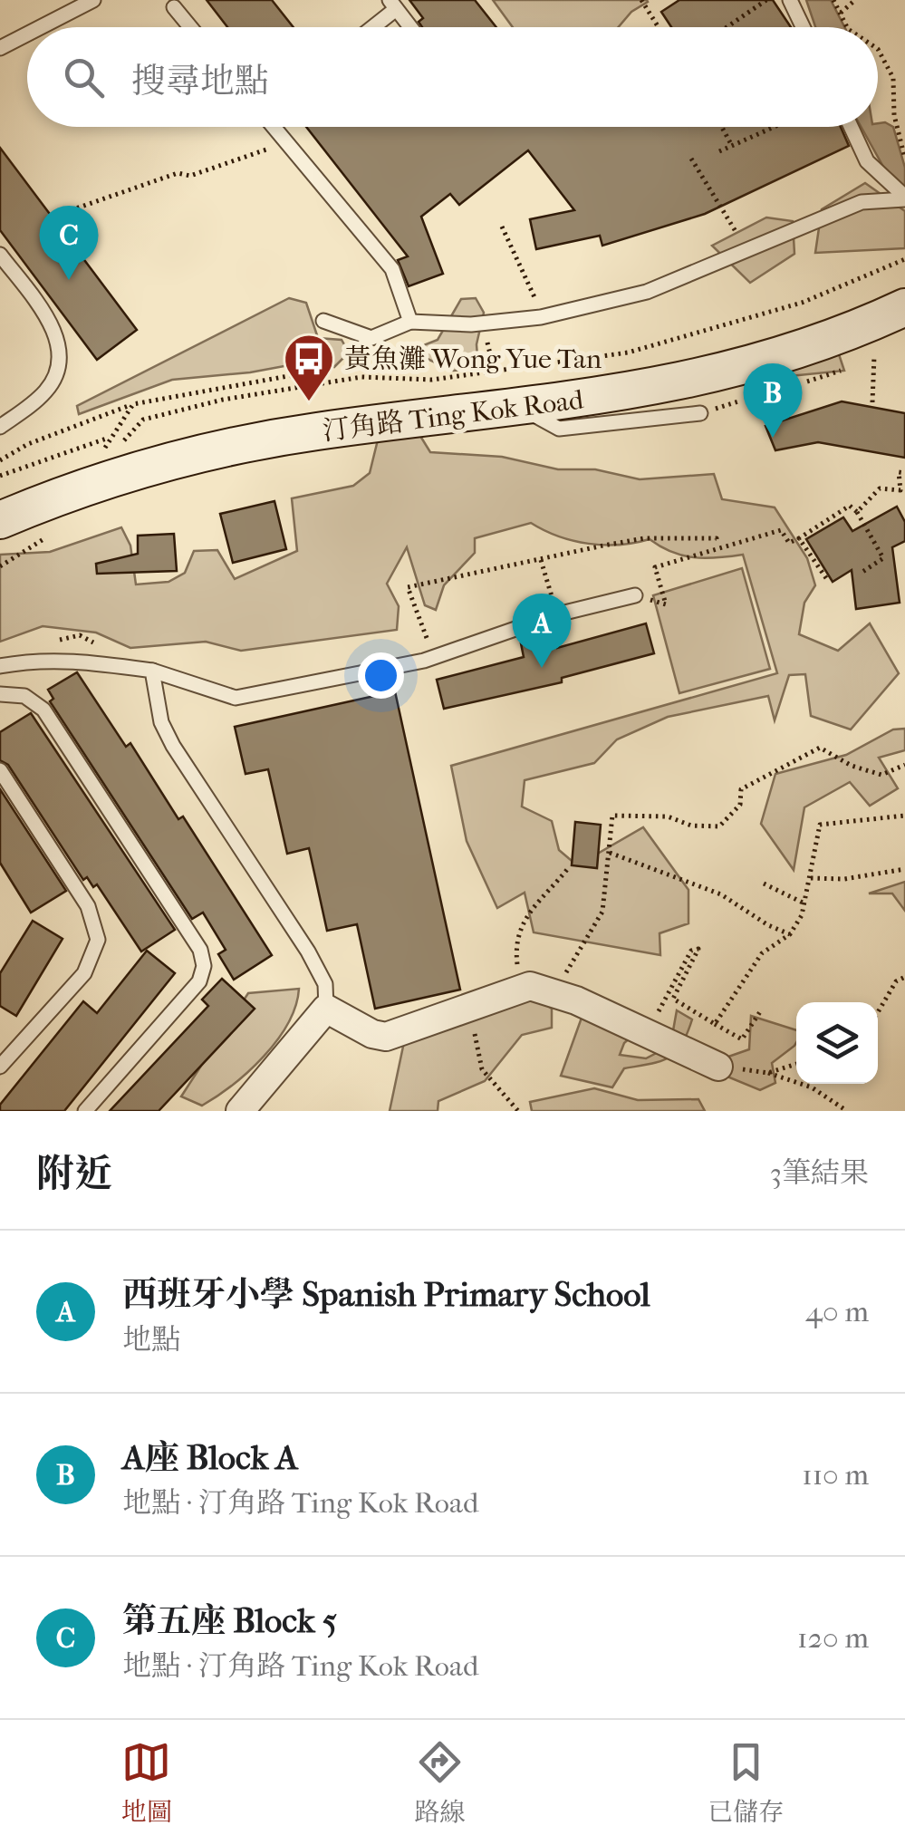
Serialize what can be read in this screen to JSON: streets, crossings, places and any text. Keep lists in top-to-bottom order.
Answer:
{
  "streets": {
    "main road": ["汀角路 Ting Kok Road"]
  },
  "places": {
    "bus stop": ["黃魚灘 Wong Yue Tan"]
  },
  "page": {
    "search": "搜尋地點",
    "pins": ["C", "B", "A"],
    "heading": ["附近", "3筆結果"],
    "list": [
      {
        "mark": "A",
        "name": "西班牙小學 Spanish Primary School",
        "note": "地點",
        "value": "40 m"
      },
      {
        "mark": "B",
        "name": "A座 Block A",
        "note": "地點 · 汀角路 Ting Kok Road",
        "value": "110 m"
      },
      {
        "mark": "C",
        "name": "第五座 Block 5",
        "note": "地點 · 汀角路 Ting Kok Road",
        "value": "120 m"
      }
    ],
    "nav": ["地圖", "路線", "已儲存"]
  }
}
